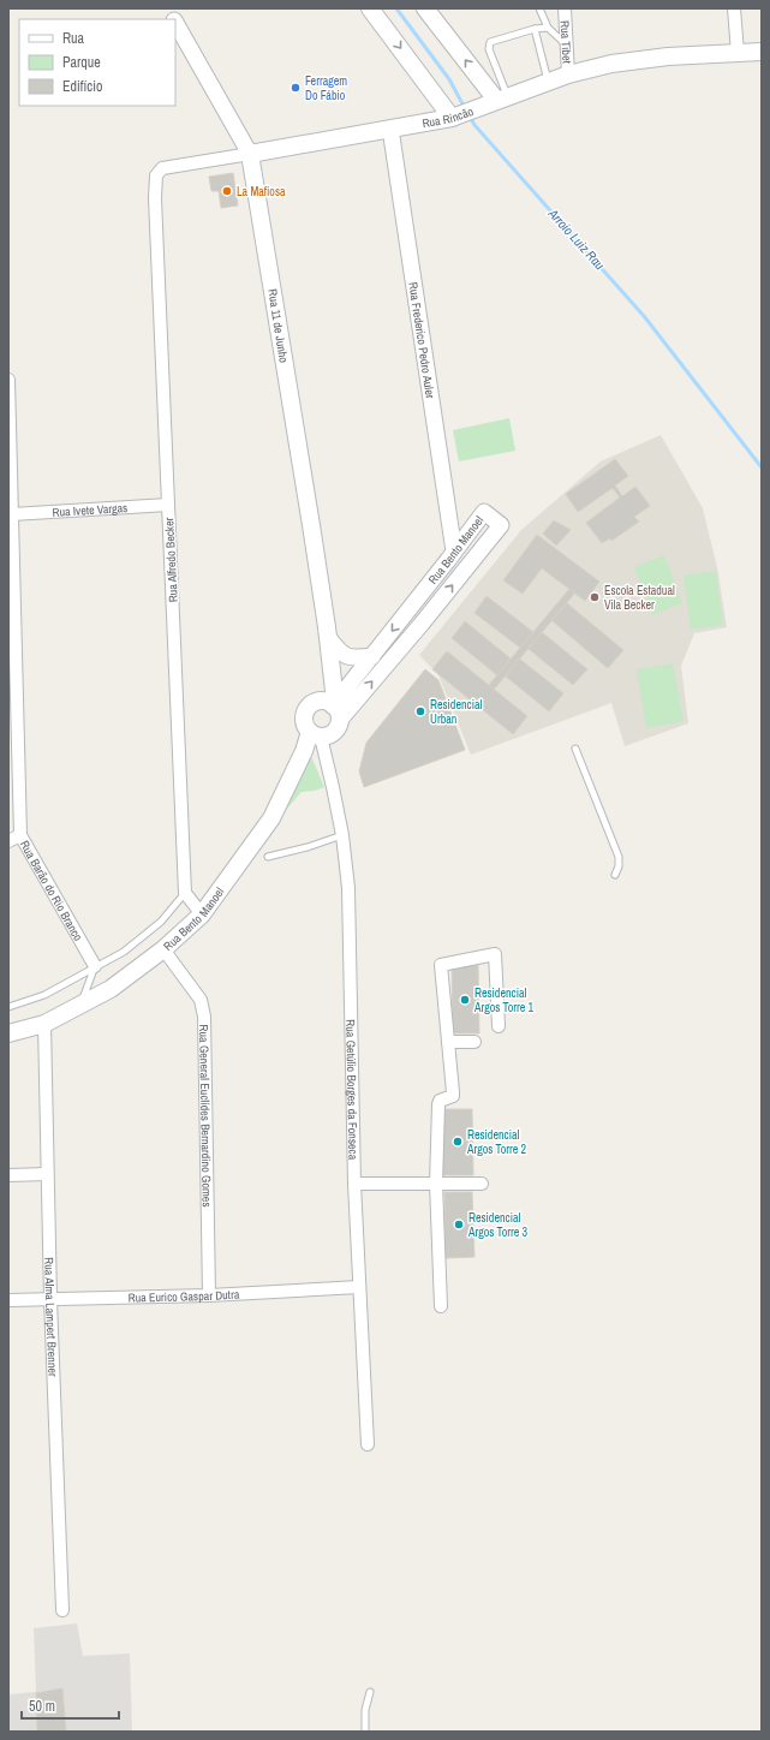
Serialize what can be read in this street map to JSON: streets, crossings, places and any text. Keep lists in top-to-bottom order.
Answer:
{
  "streets": {
    "main road": ["Rua Rincão", "Rua 11 de Junho", "Rua Bento Manoel"],
    "street": [
      "Rua Tibet",
      "Rua Frederico Pedro Auler",
      "Rua Ivete Vargas",
      "Rua Alfredo Becker",
      "Rua Barão do Rio Branco",
      "Rua Getúlio Borges da Fonseca",
      "Rua General Euclídes Bernardino Gomes",
      "Rua Eurico Gaspar Dutra",
      "Rua Alma Lampert Brenner"
    ]
  },
  "crossings": [
    ["Rua Tibet", "Rua Rincão"],
    ["Rua Rincão", "Rua 11 de Junho"],
    ["Rua Rincão", "Rua Frederico Pedro Auler"],
    ["Rua Rincão", "Rua Alfredo Becker"],
    ["Rua 11 de Junho", "Rua Bento Manoel"],
    ["Rua 11 de Junho", "Rua Getúlio Borges da Fonseca"],
    ["Rua Frederico Pedro Auler", "Rua Bento Manoel"],
    ["Rua Ivete Vargas", "Rua Alfredo Becker"],
    ["Rua Ivete Vargas", "Rua Barão do Rio Branco"],
    ["Rua Bento Manoel", "Rua Getúlio Borges da Fonseca"],
    ["Rua Bento Manoel", "Rua General Euclídes Bernardino Gomes"],
    ["Rua Bento Manoel", "Rua Alma Lampert Brenner"],
    ["Rua Getúlio Borges da Fonseca", "Rua Eurico Gaspar Dutra"],
    ["Rua General Euclídes Bernardino Gomes", "Rua Eurico Gaspar Dutra"],
    ["Rua Eurico Gaspar Dutra", "Rua Alma Lampert Brenner"]
  ],
  "water": ["Arroio Luiz Rau"],
  "places": [
    "Ferragem Do Fábio",
    "La Mafiosa",
    "Escola Estadual Vila Becker",
    "Residencial Urban",
    "Residencial Argos Torre 1",
    "Residencial Argos Torre 2",
    "Residencial Argos Torre 3"
  ],
  "legend": ["Rua", "Parque", "Edifício"],
  "scale_bar": "50 m"
}
